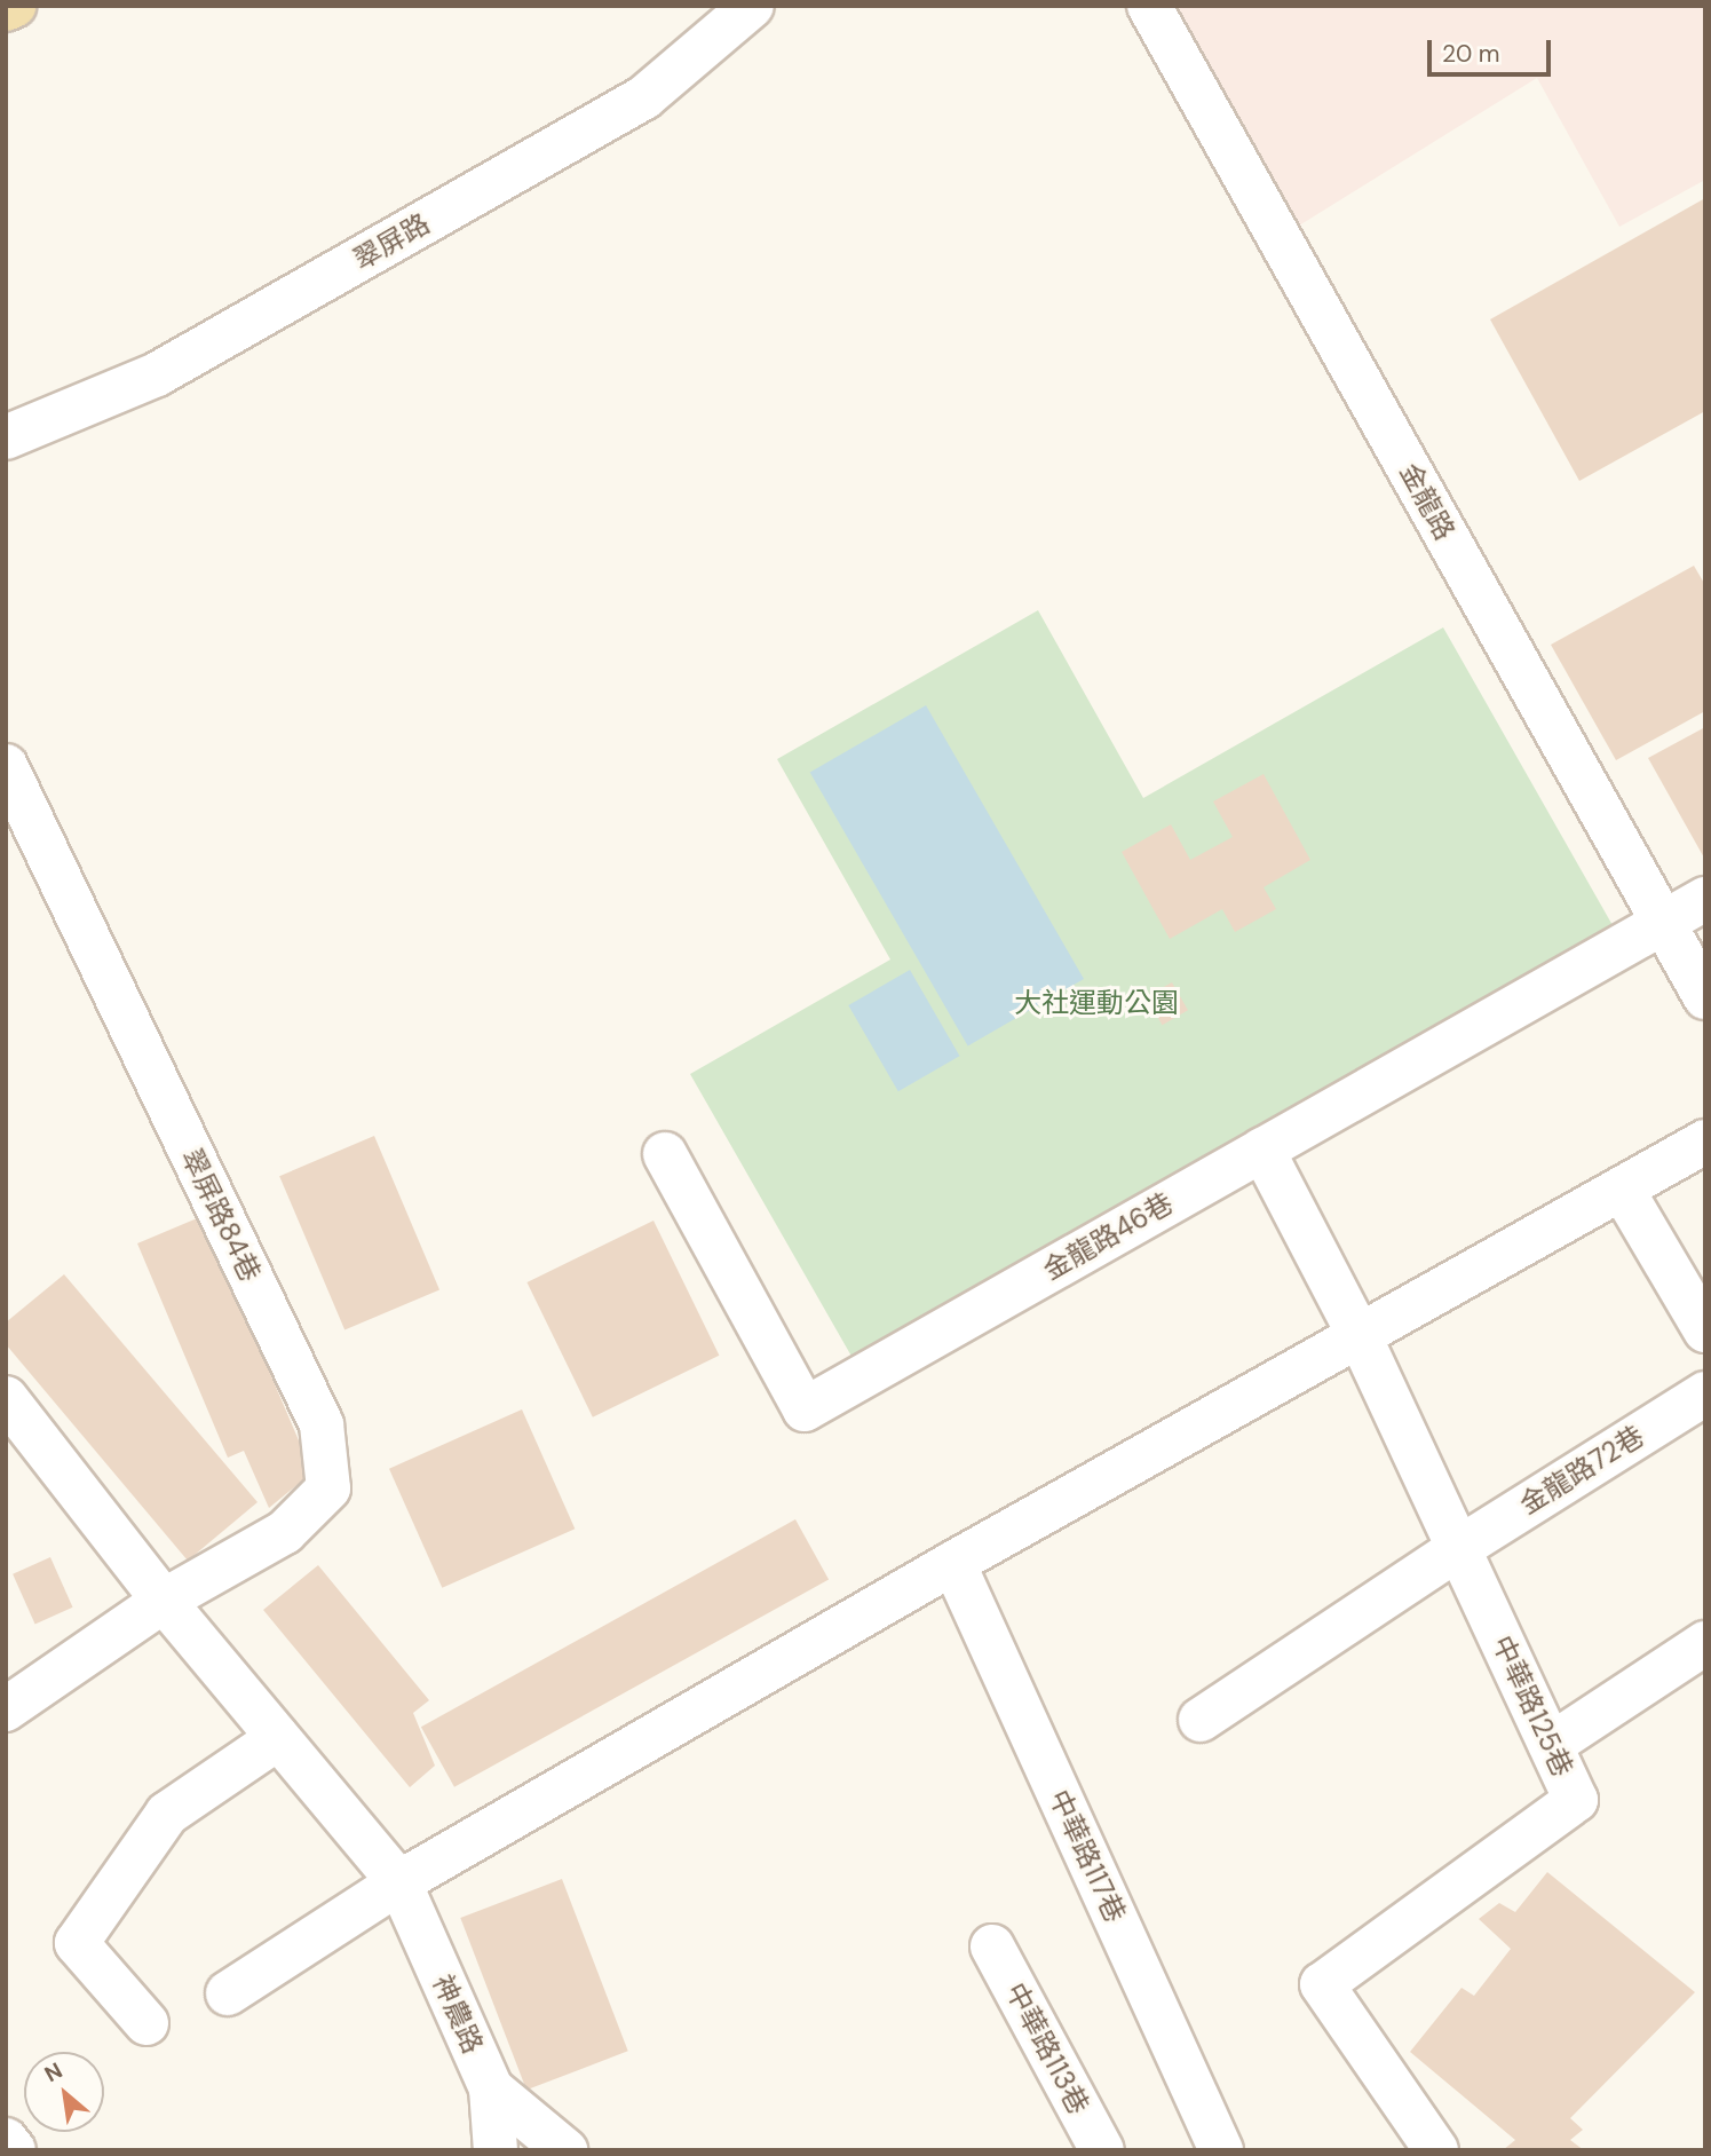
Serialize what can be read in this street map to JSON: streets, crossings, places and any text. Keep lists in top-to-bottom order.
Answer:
{
  "streets": {
    "street": [
      "翠屏路",
      "金龍路",
      "翠屏路84巷",
      "金龍路46巷",
      "金龍路72巷",
      "中華路125巷",
      "中華路117巷",
      "神農路",
      "中華路113巷"
    ]
  },
  "crossings": [
    ["金龍路", "金龍路46巷"],
    ["金龍路46巷", "中華路125巷"],
    ["金龍路72巷", "中華路125巷"]
  ],
  "parks": ["大社運動公園"],
  "scale_bar": "20 m",
  "north": "top left"
}
